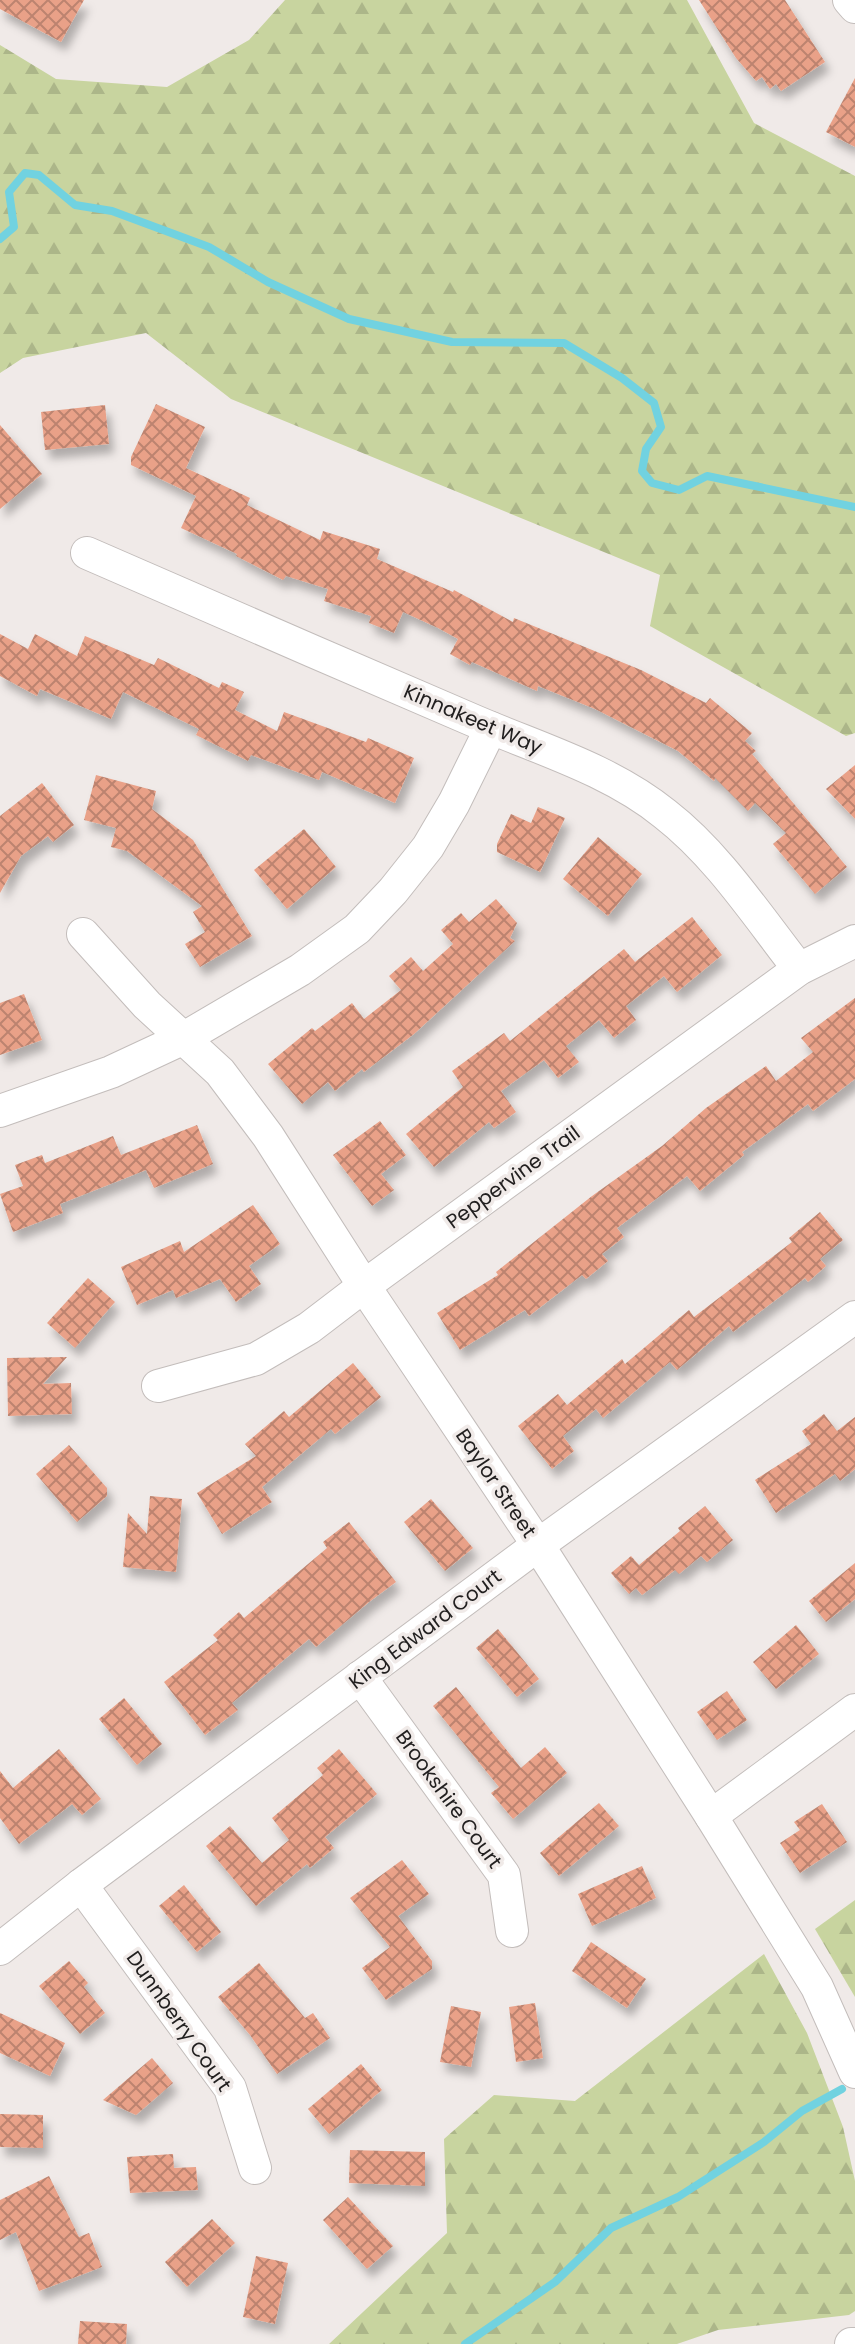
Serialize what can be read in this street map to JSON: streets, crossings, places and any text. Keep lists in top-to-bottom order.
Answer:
{
  "streets": {
    "street": [
      "Kinnakeet Way",
      "Peppervine Trail",
      "Baylor Street",
      "King Edward Court",
      "Brookshire Court",
      "Dunnberry Court"
    ]
  },
  "crossings": [
    ["Kinnakeet Way", "Peppervine Trail"],
    ["Peppervine Trail", "Baylor Street"],
    ["Baylor Street", "King Edward Court"],
    ["King Edward Court", "Brookshire Court"],
    ["King Edward Court", "Dunnberry Court"]
  ]
}
